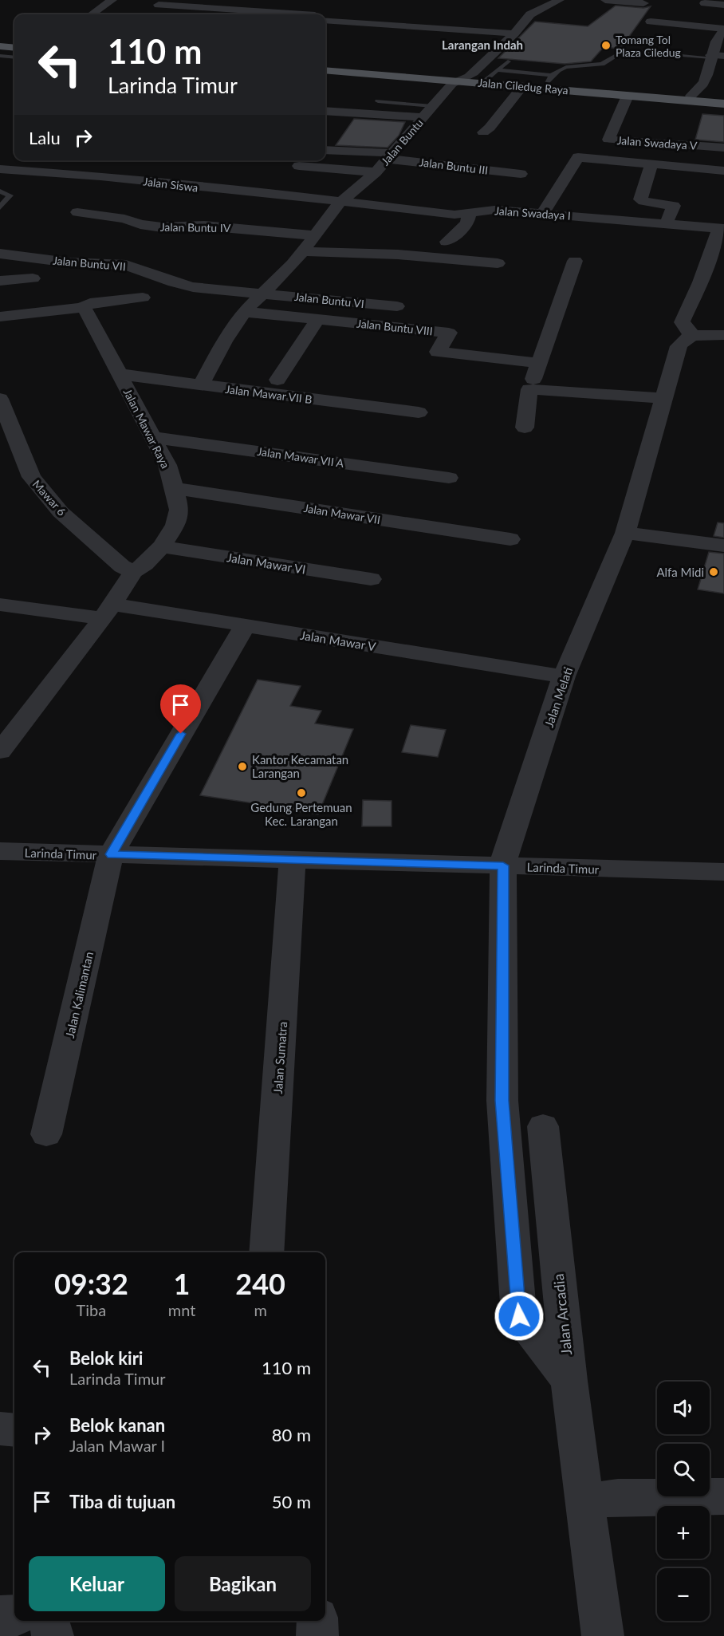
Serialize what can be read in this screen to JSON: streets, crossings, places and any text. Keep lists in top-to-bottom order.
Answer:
{
  "streets": {
    "main road": ["Jalan Ciledug Raya"],
    "street": [
      "Jalan Buntu",
      "Jalan Swadaya V",
      "Jalan Buntu III",
      "Jalan Siswa",
      "Jalan Swadaya I",
      "Jalan Buntu IV",
      "Jalan Buntu VII",
      "Jalan Buntu VI",
      "Jalan Buntu VIII",
      "Jalan Mawar VII B",
      "Jalan Mawar Raya",
      "Jalan Mawar VII A",
      "Mawar 6",
      "Jalan Mawar VII",
      "Jalan Mawar VI",
      "Jalan Mawar V",
      "Jalan Melati",
      "Larinda Timur",
      "Jalan Kalimantan",
      "Jalan Sumatra",
      "Jalan Arcadia"
    ]
  },
  "crossings": [
    ["Jalan Ciledug Raya", "Jalan Buntu"],
    ["Jalan Ciledug Raya", "Jalan Swadaya V"],
    ["Jalan Buntu", "Jalan Buntu III"],
    ["Jalan Buntu", "Jalan Siswa"],
    ["Jalan Buntu", "Jalan Swadaya I"],
    ["Jalan Buntu", "Jalan Buntu IV"],
    ["Jalan Buntu", "Jalan Buntu VII"],
    ["Jalan Buntu", "Jalan Buntu VI"],
    ["Jalan Buntu", "Jalan Buntu VIII"],
    ["Jalan Buntu", "Jalan Mawar VII B"],
    ["Jalan Siswa", "Jalan Swadaya I"],
    ["Jalan Buntu VII", "Jalan Buntu VI"],
    ["Jalan Mawar VII B", "Jalan Mawar Raya"],
    ["Jalan Mawar Raya", "Jalan Mawar VII A"],
    ["Jalan Mawar Raya", "Mawar 6"],
    ["Jalan Mawar Raya", "Jalan Mawar VII"],
    ["Jalan Mawar Raya", "Jalan Mawar VI"],
    ["Jalan Mawar Raya", "Jalan Mawar V"],
    ["Jalan Mawar V", "Jalan Melati"],
    ["Jalan Mawar V", "Jalan Kalimantan"],
    ["Jalan Melati", "Larinda Timur"],
    ["Jalan Melati", "Jalan Arcadia"],
    ["Larinda Timur", "Jalan Kalimantan"],
    ["Larinda Timur", "Jalan Sumatra"]
  ],
  "districts": ["Larangan Indah"],
  "places": [
    "Tomang Tol Plaza Ciledug",
    "Alfa Midi",
    "Kantor Kecamatan Larangan",
    "Gedung Pertemuan Kec. Larangan"
  ],
  "page": {
    "turn": ["110 m", "Larinda Timur"],
    "then": "Lalu",
    "eta": [
      "09:32",
      "Tiba",
      "1",
      "mnt",
      "240",
      "m"
    ],
    "list": [
      {
        "name": "Belok kiri",
        "note": "Larinda Timur",
        "value": "110 m"
      },
      {
        "name": "Belok kanan",
        "note": "Jalan Mawar I",
        "value": "80 m"
      },
      {
        "name": "Tiba di tujuan",
        "value": "50 m"
      }
    ],
    "map_buttons": ["+", "−"],
    "buttons": ["Keluar", "Bagikan"]
  }
}
